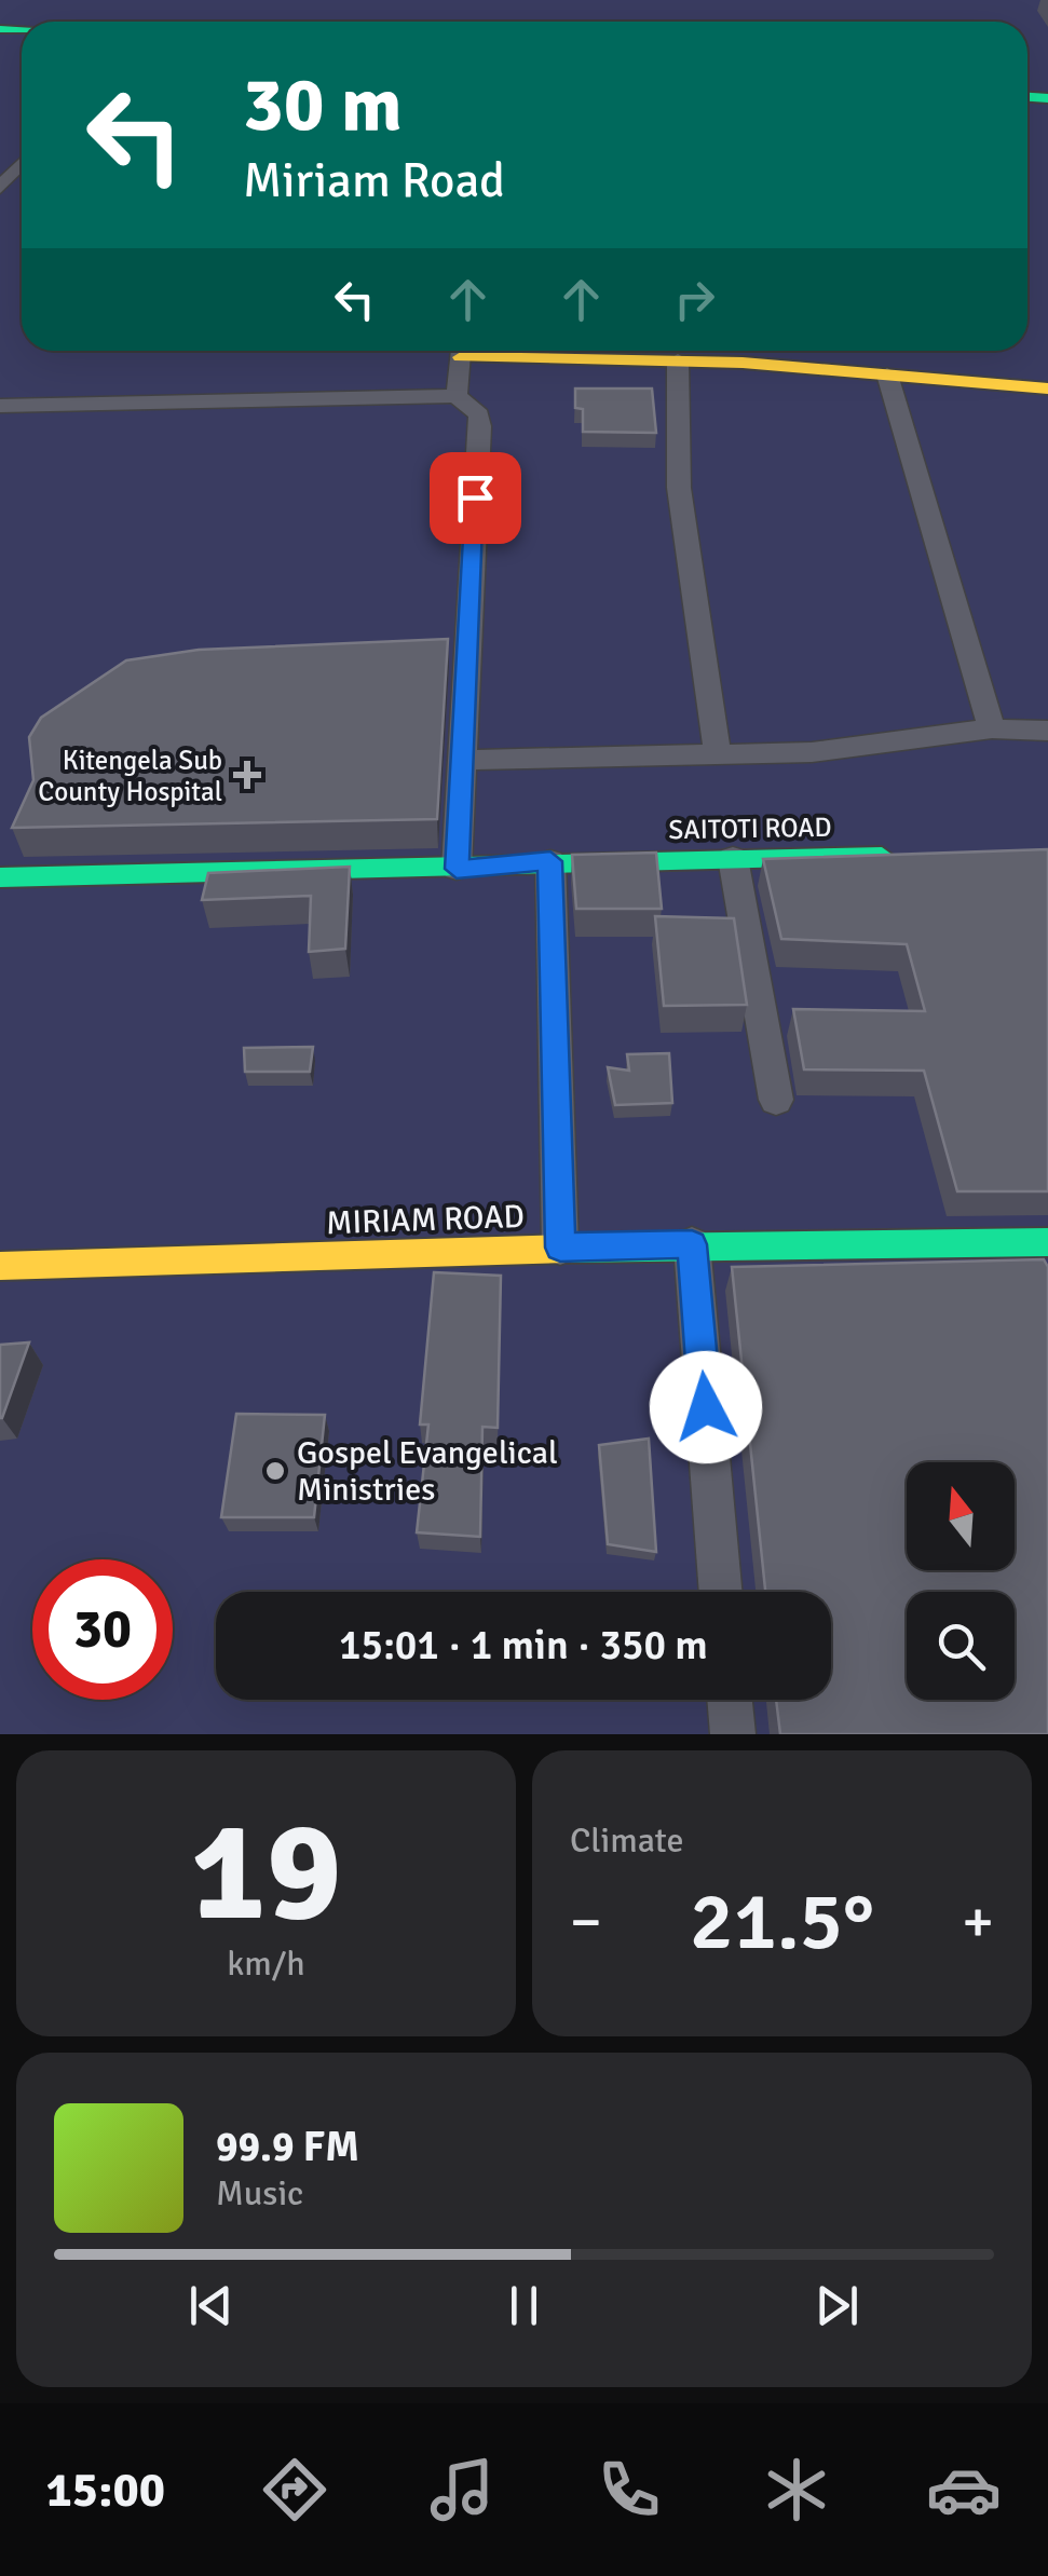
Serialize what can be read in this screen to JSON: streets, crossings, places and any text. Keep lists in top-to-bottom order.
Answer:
{
  "streets": {
    "street": ["SAITOTI ROAD", "MIRIAM ROAD"]
  },
  "places": {
    "health": ["Kitengela Sub County Hospital"],
    "other": ["Gospel Evangelical Ministries"]
  },
  "north": "top",
  "page": {
    "turn": ["30 m", "Miriam Road"],
    "limit": "30",
    "trip": "15:01 · 1 min · 350 m",
    "tile": [
      ["19", "km/h"],
      "Climate"
    ],
    "heat": ["−", "21.5°", "+"],
    "song": ["99.9 FM", "Music"],
    "tabs": "15:00"
  }
}
